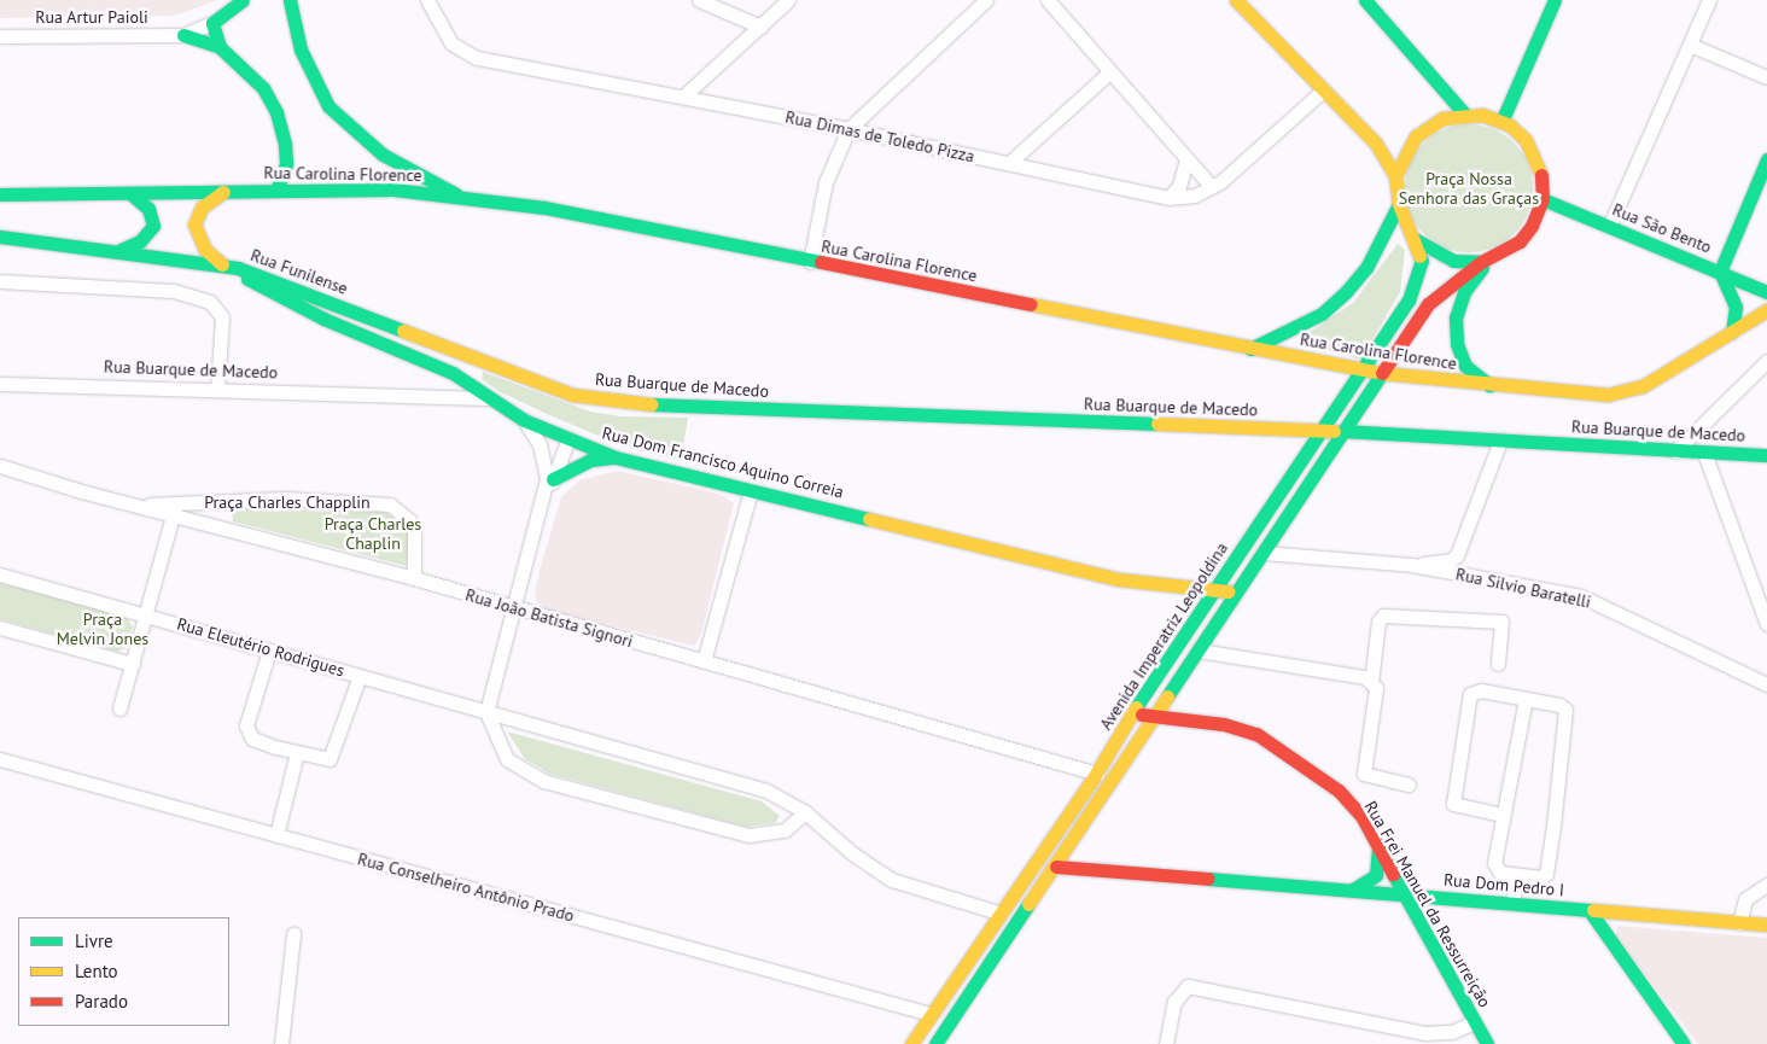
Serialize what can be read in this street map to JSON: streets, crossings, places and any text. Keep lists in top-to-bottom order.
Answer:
{
  "streets": {
    "main road": [
      "Rua Carolina Florence",
      "Rua São Bento",
      "Rua Funilense",
      "Rua Buarque de Macedo",
      "Rua Dom Francisco Aquino Correia",
      "Avenida Imperatriz Leopoldina",
      "Rua Dom Pedro I",
      "Rua Frei Manuel da Ressurreição"
    ],
    "street": [
      "Rua Artur Paioli",
      "Rua Dimas de Toledo Pizza",
      "Praça Charles Chapplin",
      "Rua Silvio Baratelli",
      "Rua João Batista Signori",
      "Rua Eleutério Rodrigues",
      "Rua Conselheiro Antônio Prado"
    ]
  },
  "crossings": [
    ["Rua Carolina Florence", "Avenida Imperatriz Leopoldina"],
    ["Rua São Bento", "Avenida Imperatriz Leopoldina"],
    ["Rua Funilense", "Rua Buarque de Macedo"],
    ["Rua Funilense", "Rua Dom Francisco Aquino Correia"],
    ["Rua Buarque de Macedo", "Rua Dom Francisco Aquino Correia"],
    ["Rua Buarque de Macedo", "Avenida Imperatriz Leopoldina"],
    ["Rua Dom Francisco Aquino Correia", "Avenida Imperatriz Leopoldina"],
    ["Praça Charles Chapplin", "Rua João Batista Signori"],
    ["Rua João Batista Signori", "Avenida Imperatriz Leopoldina"],
    ["Avenida Imperatriz Leopoldina", "Rua Eleutério Rodrigues"],
    ["Avenida Imperatriz Leopoldina", "Rua Conselheiro Antônio Prado"],
    ["Avenida Imperatriz Leopoldina", "Rua Frei Manuel da Ressurreição"],
    ["Rua Dom Pedro I", "Rua Frei Manuel da Ressurreição"]
  ],
  "parks": ["Praça Nossa Senhora das Graças", "Praça Charles Chaplin", "Praça Melvin Jones"],
  "legend": ["Livre", "Lento", "Parado"]
}
